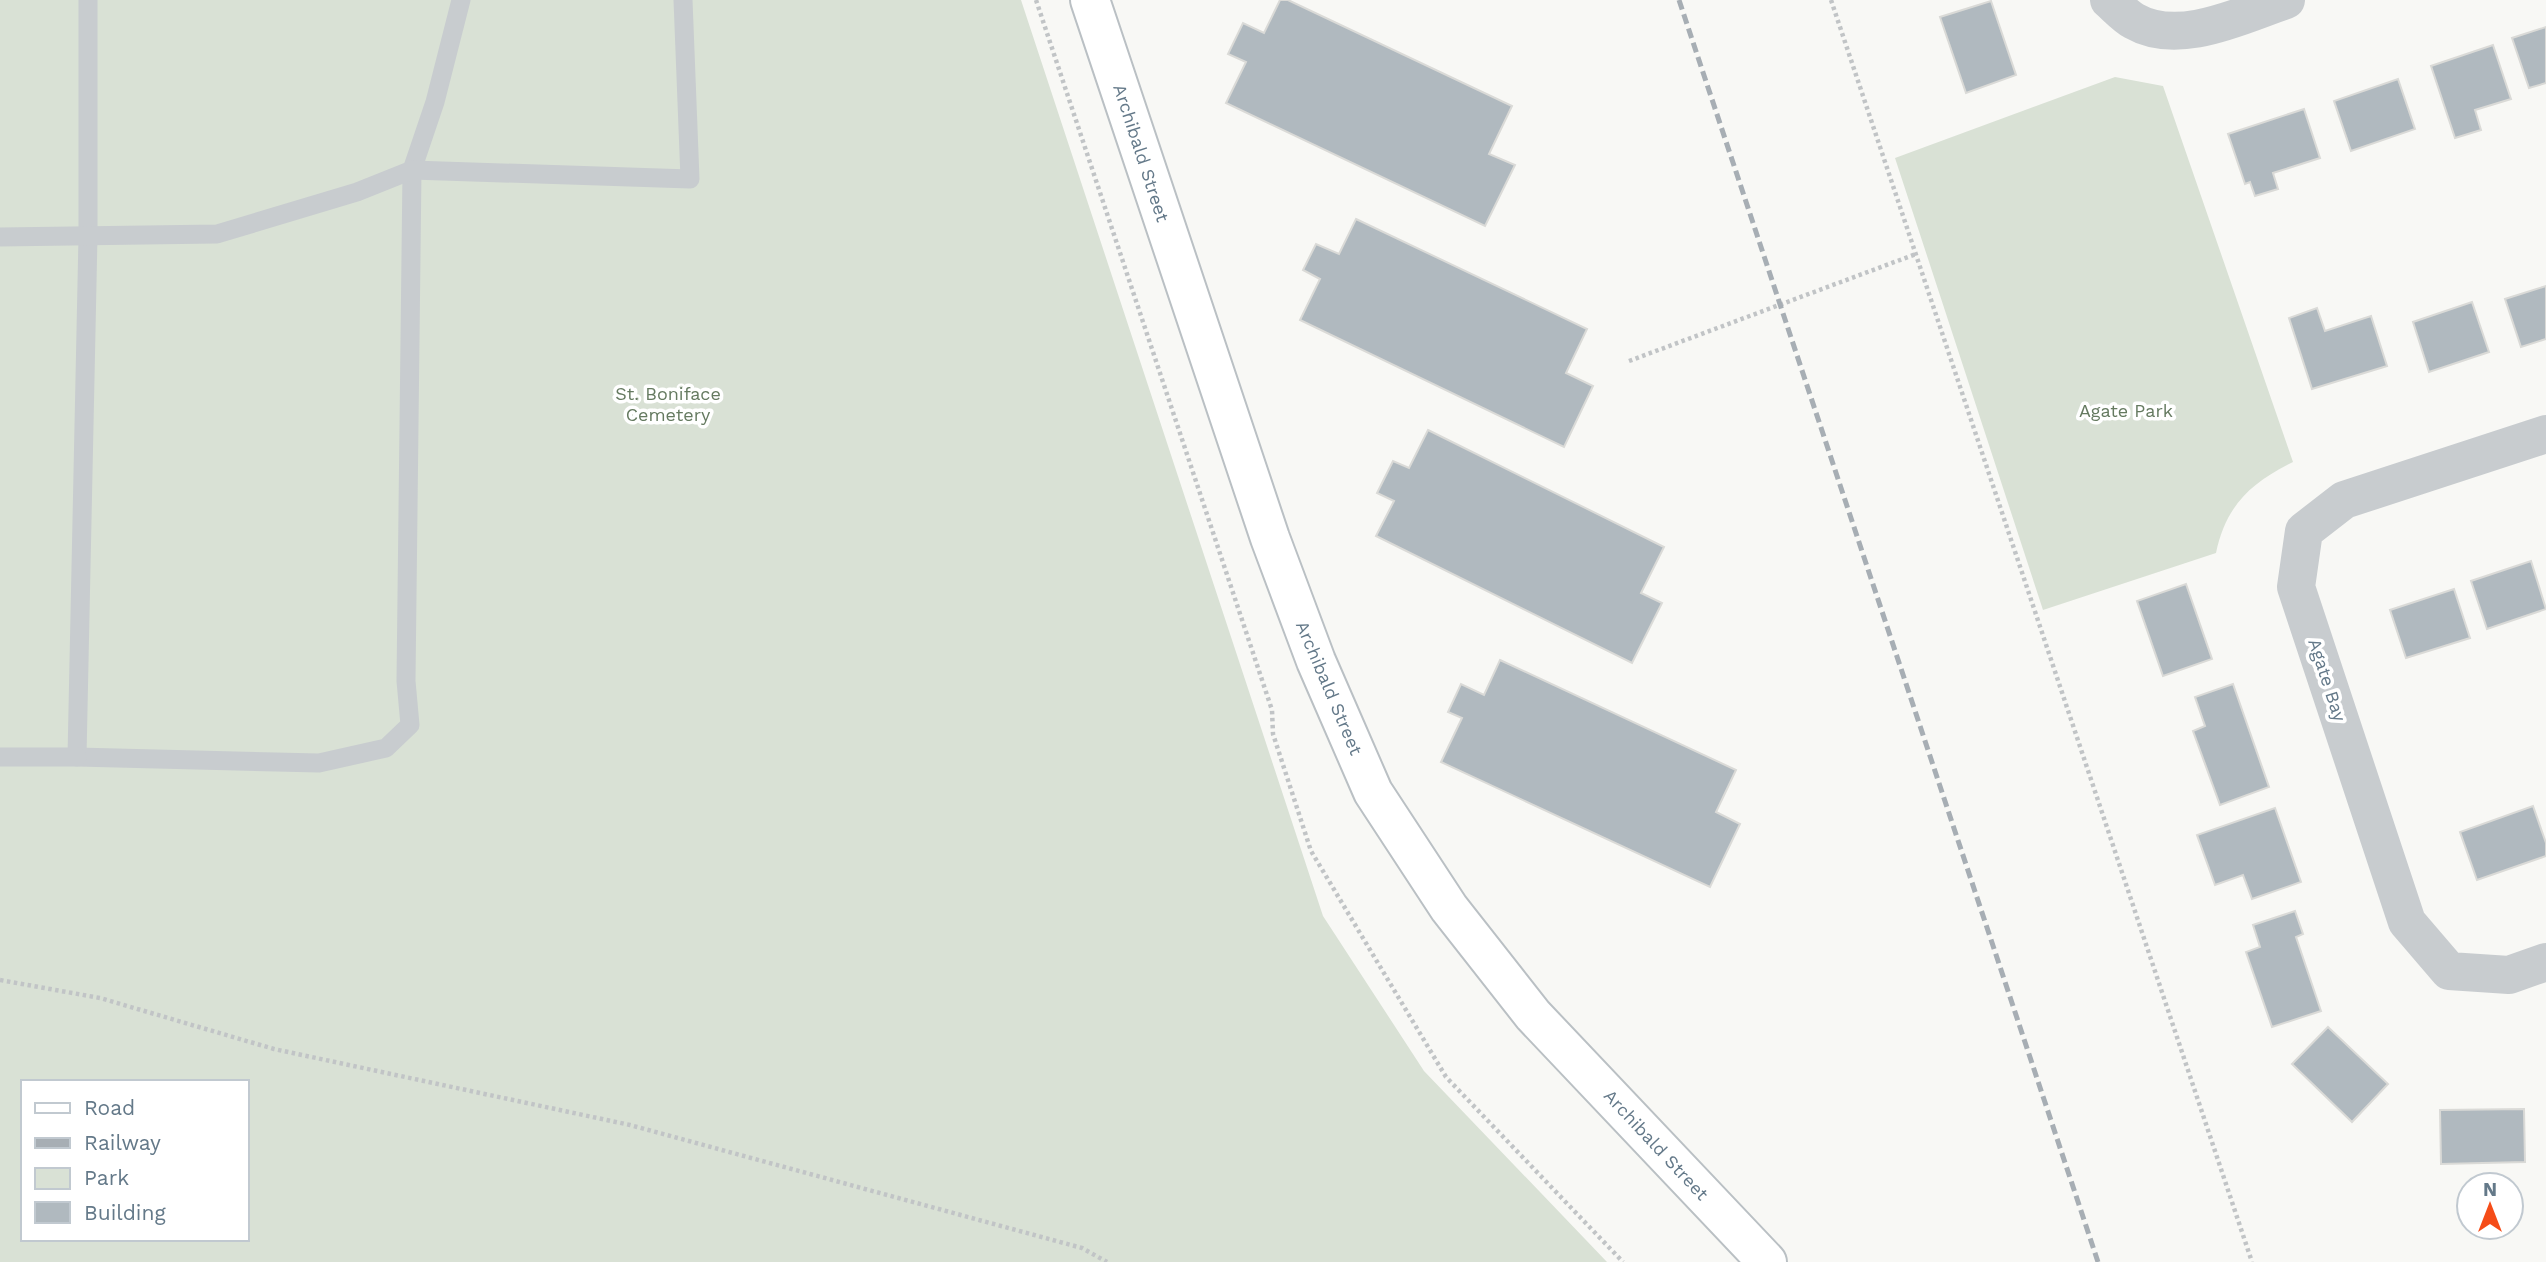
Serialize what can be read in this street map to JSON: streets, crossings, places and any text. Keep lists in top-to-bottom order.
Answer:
{
  "streets": {
    "main road": ["Archibald Street"],
    "street": ["Agate Bay"]
  },
  "parks": ["St. Boniface Cemetery", "Agate Park"],
  "legend": [
    "Road",
    "Railway",
    "Park",
    "Building"
  ],
  "north": "top"
}
